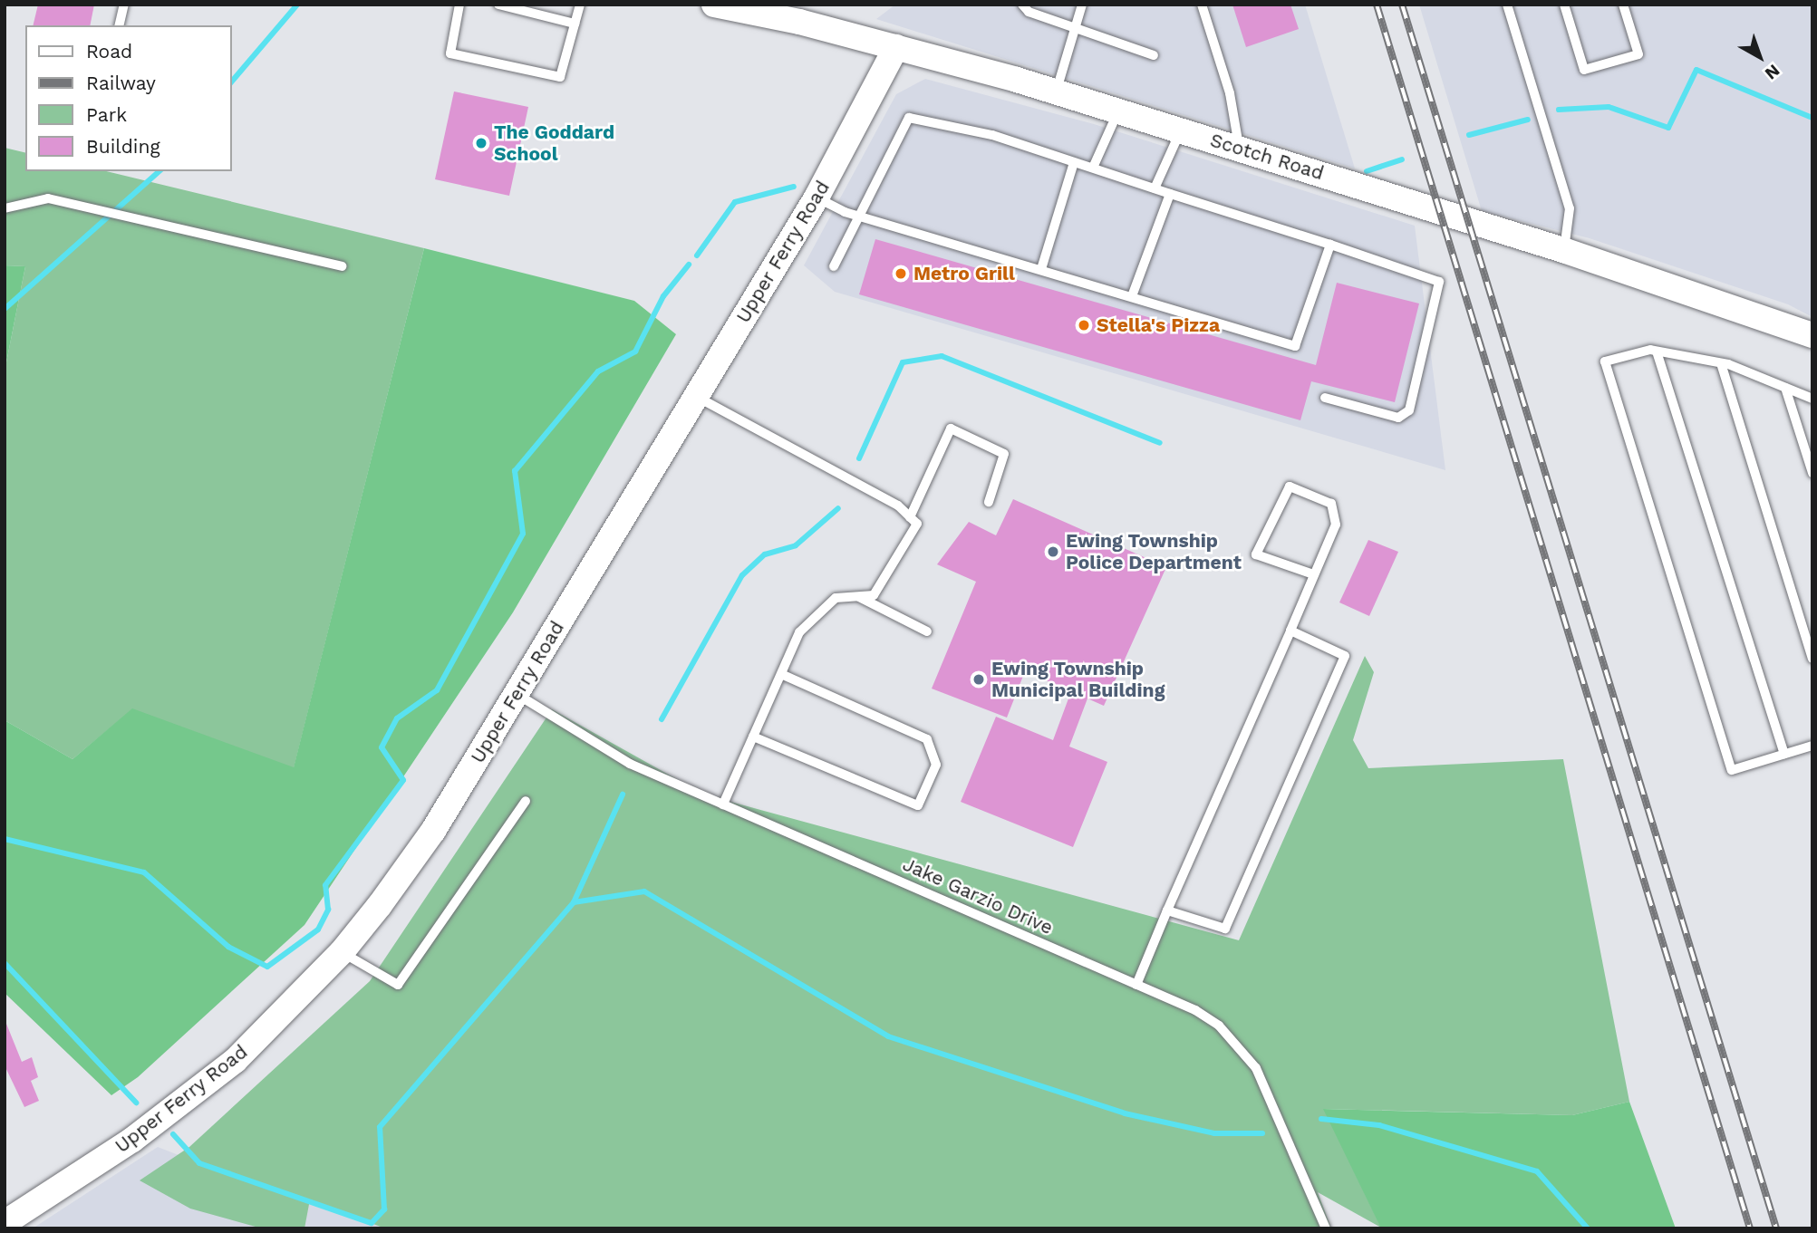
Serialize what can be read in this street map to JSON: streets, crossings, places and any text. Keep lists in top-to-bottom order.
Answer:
{
  "streets": {
    "main road": ["Scotch Road", "Upper Ferry Road"],
    "lane": ["Jake Garzio Drive"]
  },
  "crossings": [
    ["Scotch Road", "Upper Ferry Road"],
    ["Upper Ferry Road", "Jake Garzio Drive"]
  ],
  "places": [
    "The Goddard School",
    "Metro Grill",
    "Stella's Pizza",
    "Ewing Township Police Department",
    "Ewing Township Municipal Building"
  ],
  "legend": [
    "Road",
    "Railway",
    "Park",
    "Building"
  ],
  "north": "bottom right"
}
